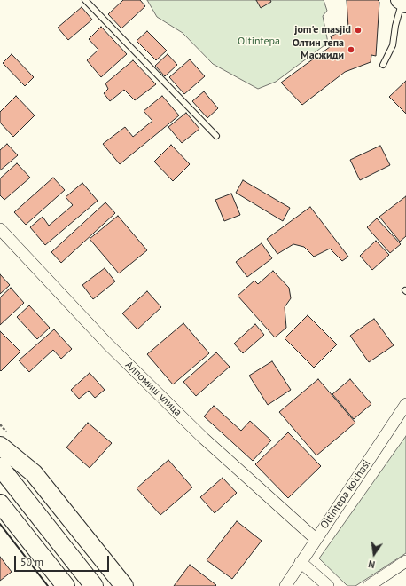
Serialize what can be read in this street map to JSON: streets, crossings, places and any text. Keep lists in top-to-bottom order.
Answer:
{
  "streets": {
    "street": ["Алпомиш улица", "Oltintepa ko'chasi"]
  },
  "crossings": [
    ["Алпомиш улица", "Oltintepa ko'chasi"]
  ],
  "parks": ["Oltintepa"],
  "places": ["jom'e masjid", "Олтин тепа Масжиди"],
  "scale_bar": "50 m",
  "north": "bottom"
}
